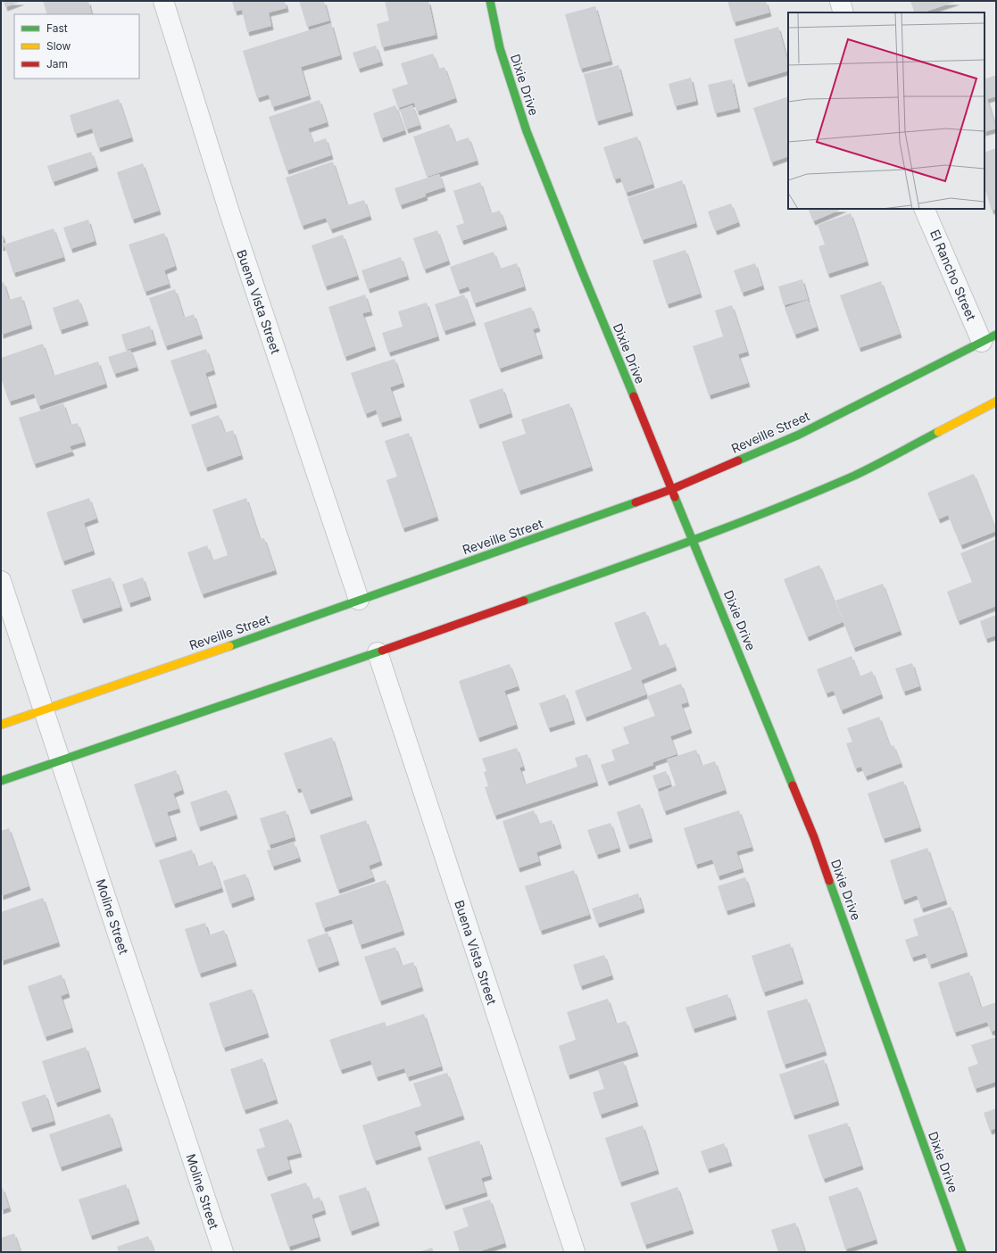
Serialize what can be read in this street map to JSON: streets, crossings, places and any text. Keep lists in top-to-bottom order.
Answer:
{
  "streets": {
    "main road": ["Dixie Drive", "Reveille Street"],
    "street": ["El Rancho Street", "Buena Vista Street", "Moline Street"]
  },
  "crossings": [
    ["Dixie Drive", "Reveille Street"],
    ["El Rancho Street", "Reveille Street"],
    ["Buena Vista Street", "Reveille Street"],
    ["Reveille Street", "Moline Street"]
  ],
  "legend": ["Fast", "Slow", "Jam"]
}
